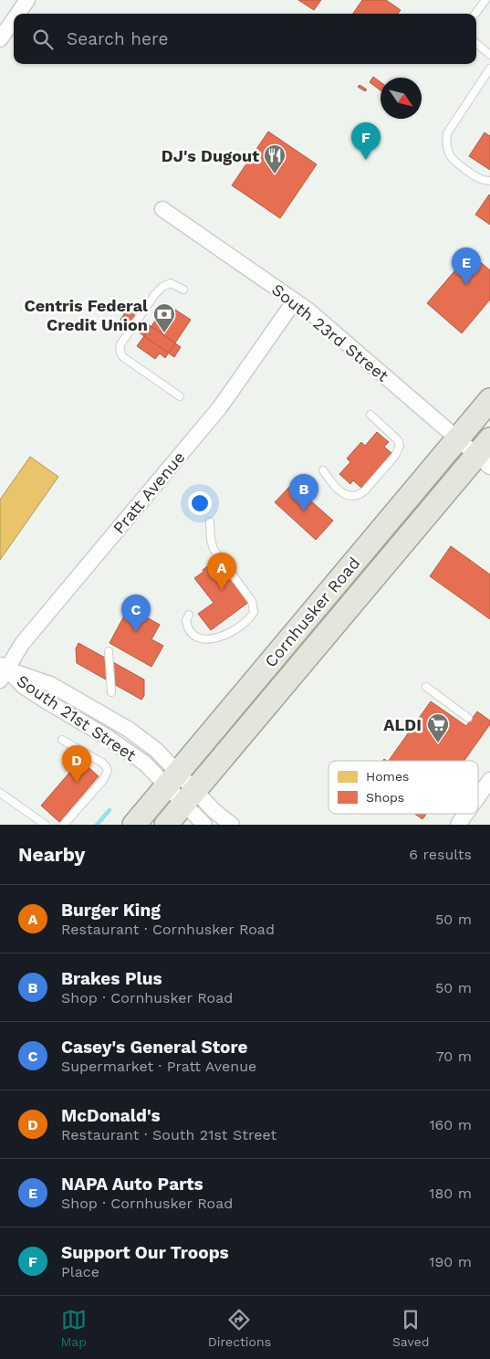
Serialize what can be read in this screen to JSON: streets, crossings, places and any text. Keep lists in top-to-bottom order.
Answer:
{
  "streets": {
    "main road": ["Cornhusker Road"],
    "street": ["South 23rd Street", "Pratt Avenue", "South 21st Street"]
  },
  "crossings": [
    ["South 23rd Street", "Pratt Avenue"],
    ["South 23rd Street", "Cornhusker Road"],
    ["Pratt Avenue", "South 21st Street"],
    ["Cornhusker Road", "South 21st Street"]
  ],
  "places": {
    "restaurant": ["DJ's Dugout"],
    "bank": ["Centris Federal Credit Union"],
    "supermarket": ["ALDI"]
  },
  "legend": ["Homes", "Shops"],
  "north": "bottom right",
  "page": {
    "search": "Search here",
    "pins": [
      "F",
      "E",
      "B",
      "A",
      "C",
      "D"
    ],
    "heading": ["Nearby", "6 results"],
    "list": [
      {
        "mark": "A",
        "name": "Burger King",
        "note": "Restaurant · Cornhusker Road",
        "value": "50 m"
      },
      {
        "mark": "B",
        "name": "Brakes Plus",
        "note": "Shop · Cornhusker Road",
        "value": "50 m"
      },
      {
        "mark": "C",
        "name": "Casey's General Store",
        "note": "Supermarket · Pratt Avenue",
        "value": "70 m"
      },
      {
        "mark": "D",
        "name": "McDonald's",
        "note": "Restaurant · South 21st Street",
        "value": "160 m"
      },
      {
        "mark": "E",
        "name": "NAPA Auto Parts",
        "note": "Shop · Cornhusker Road",
        "value": "180 m"
      },
      {
        "mark": "F",
        "name": "Support Our Troops",
        "note": "Place",
        "value": "190 m"
      }
    ],
    "nav": ["Map", "Directions", "Saved"]
  }
}
